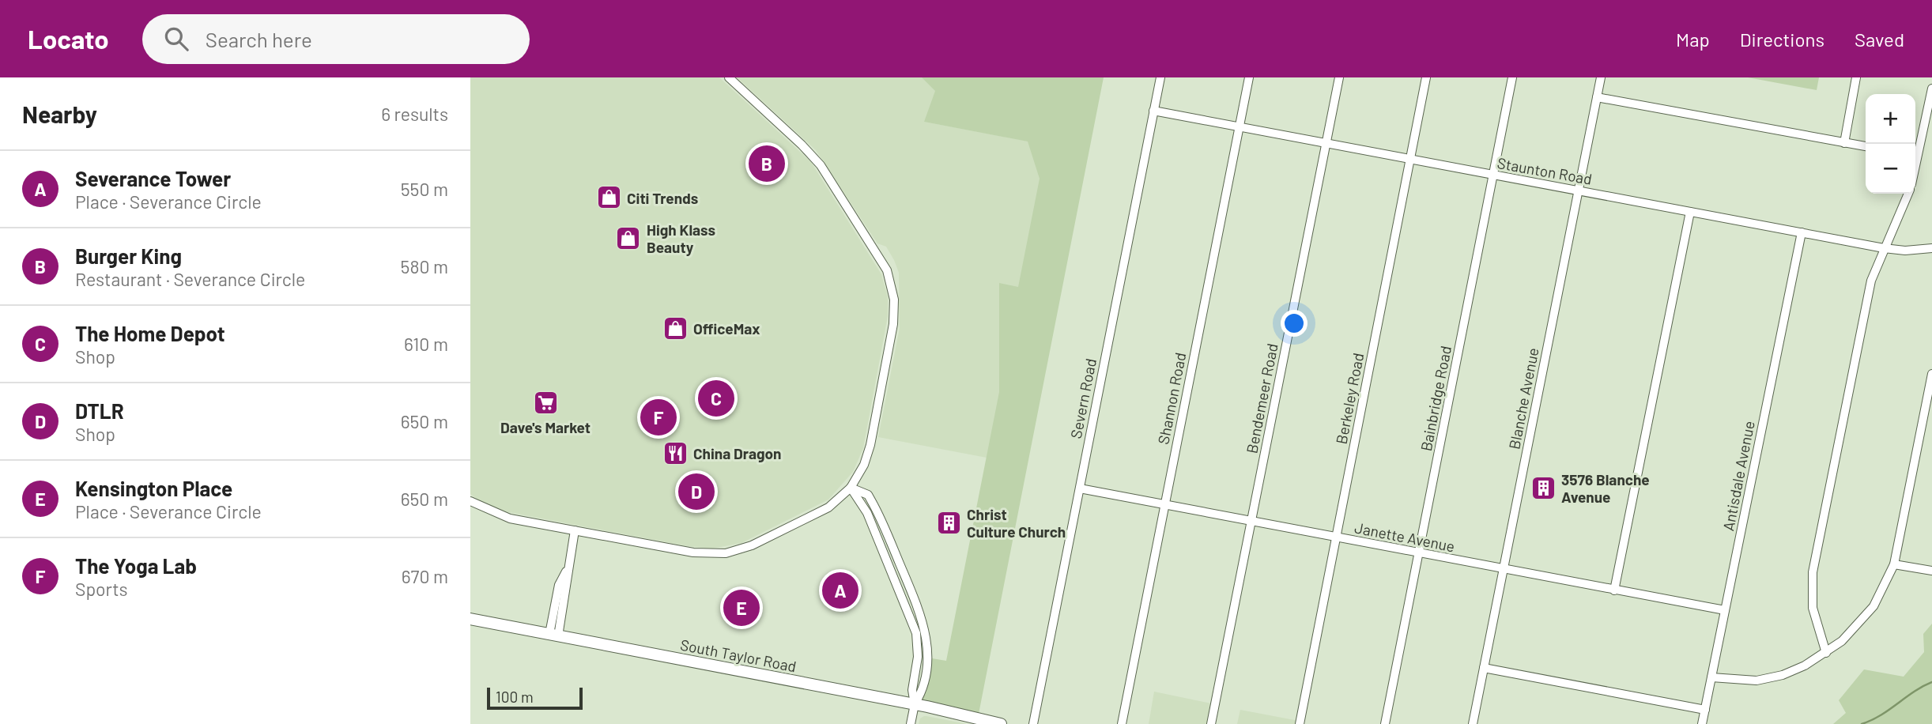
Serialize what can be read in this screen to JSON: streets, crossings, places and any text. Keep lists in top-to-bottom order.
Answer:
{
  "streets": {
    "main road": ["South Taylor Road"],
    "street": [
      "Staunton Road",
      "Severn Road",
      "Shannon Road",
      "Bendemeer Road",
      "Berkeley Road",
      "Bainbridge Road",
      "Blanche Avenue",
      "Antisdale Avenue",
      "Janette Avenue"
    ]
  },
  "crossings": [
    ["Staunton Road", "Severn Road"],
    ["Staunton Road", "Shannon Road"],
    ["Staunton Road", "Bendemeer Road"],
    ["Staunton Road", "Berkeley Road"],
    ["Staunton Road", "Bainbridge Road"],
    ["Staunton Road", "Blanche Avenue"],
    ["Staunton Road", "Antisdale Avenue"],
    ["Severn Road", "Janette Avenue"],
    ["Shannon Road", "Janette Avenue"],
    ["Bendemeer Road", "Janette Avenue"],
    ["Berkeley Road", "Janette Avenue"],
    ["Bainbridge Road", "Janette Avenue"],
    ["Blanche Avenue", "Janette Avenue"],
    ["Antisdale Avenue", "Janette Avenue"]
  ],
  "places": {
    "shop": ["Citi Trends", "High Klass Beauty", "OfficeMax"],
    "supermarket": ["Dave's Market"],
    "restaurant": ["China Dragon"],
    "building": ["3576 Blanche Avenue", "Christ Culture Church"]
  },
  "scale_bar": "100 m",
  "page": {
    "header": "Locato",
    "search": "Search here",
    "nav": ["Map", "Directions", "Saved"],
    "heading": ["Nearby", "6 results"],
    "map_buttons": ["+", "−"],
    "pins": [
      "B",
      "C",
      "F",
      "D",
      "A",
      "E"
    ],
    "list": [
      {
        "mark": "A",
        "name": "Severance Tower",
        "note": "Place · Severance Circle",
        "value": "550 m"
      },
      {
        "mark": "B",
        "name": "Burger King",
        "note": "Restaurant · Severance Circle",
        "value": "580 m"
      },
      {
        "mark": "C",
        "name": "The Home Depot",
        "note": "Shop",
        "value": "610 m"
      },
      {
        "mark": "D",
        "name": "DTLR",
        "note": "Shop",
        "value": "650 m"
      },
      {
        "mark": "E",
        "name": "Kensington Place",
        "note": "Place · Severance Circle",
        "value": "650 m"
      },
      {
        "mark": "F",
        "name": "The Yoga Lab",
        "note": "Sports",
        "value": "670 m"
      }
    ],
    "scale": "100 m"
  }
}
